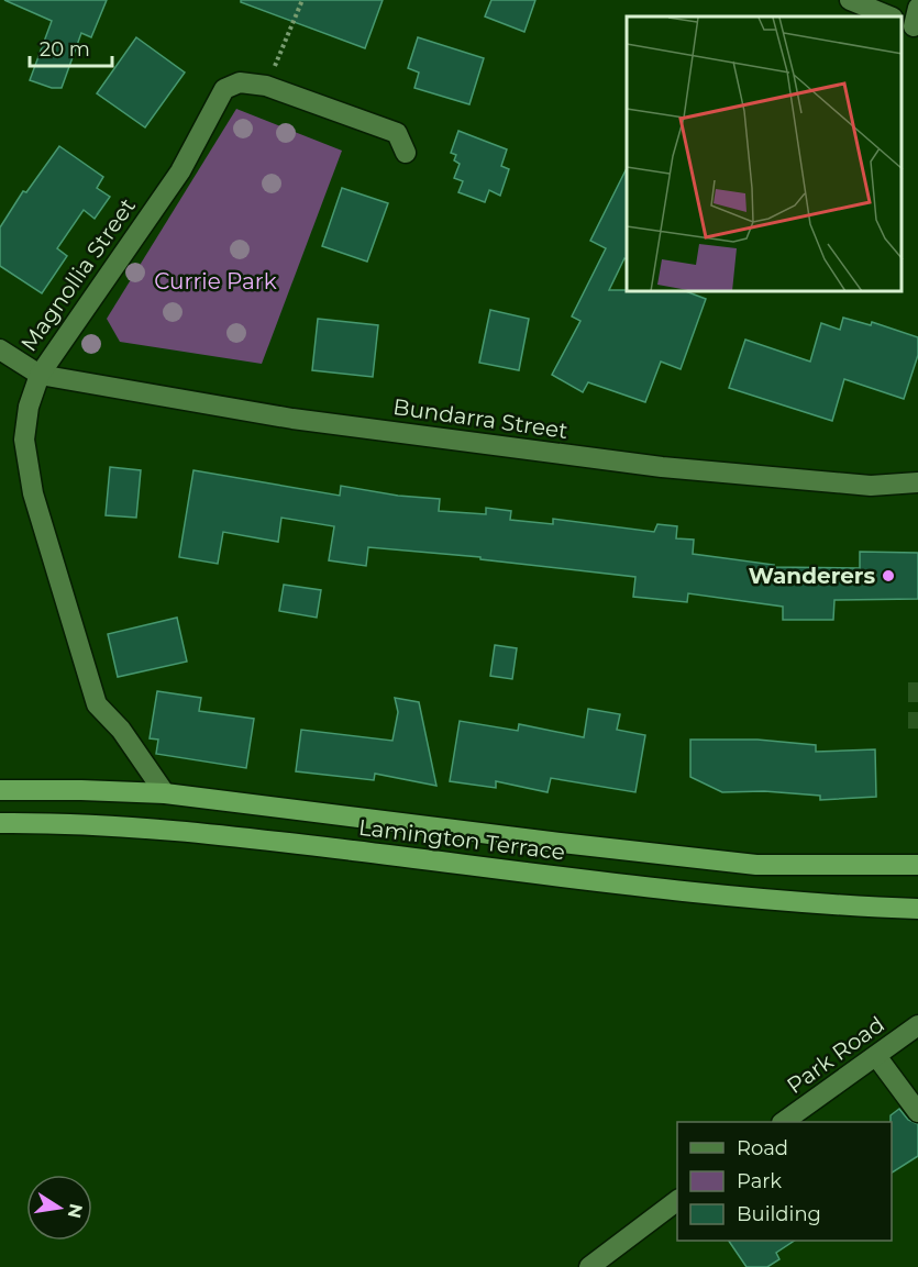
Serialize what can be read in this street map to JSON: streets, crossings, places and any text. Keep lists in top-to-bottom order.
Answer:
{
  "streets": {
    "highway": ["Lamington Terrace"],
    "street": ["Magnollia Street", "Bundarra Street", "Park Road"]
  },
  "crossings": [
    ["Magnollia Street", "Bundarra Street"],
    ["Magnollia Street", "Lamington Terrace"]
  ],
  "parks": ["Currie Park"],
  "places": ["Wanderers"],
  "legend": ["Road", "Park", "Building"],
  "scale_bar": "20 m",
  "north": "right"
}
